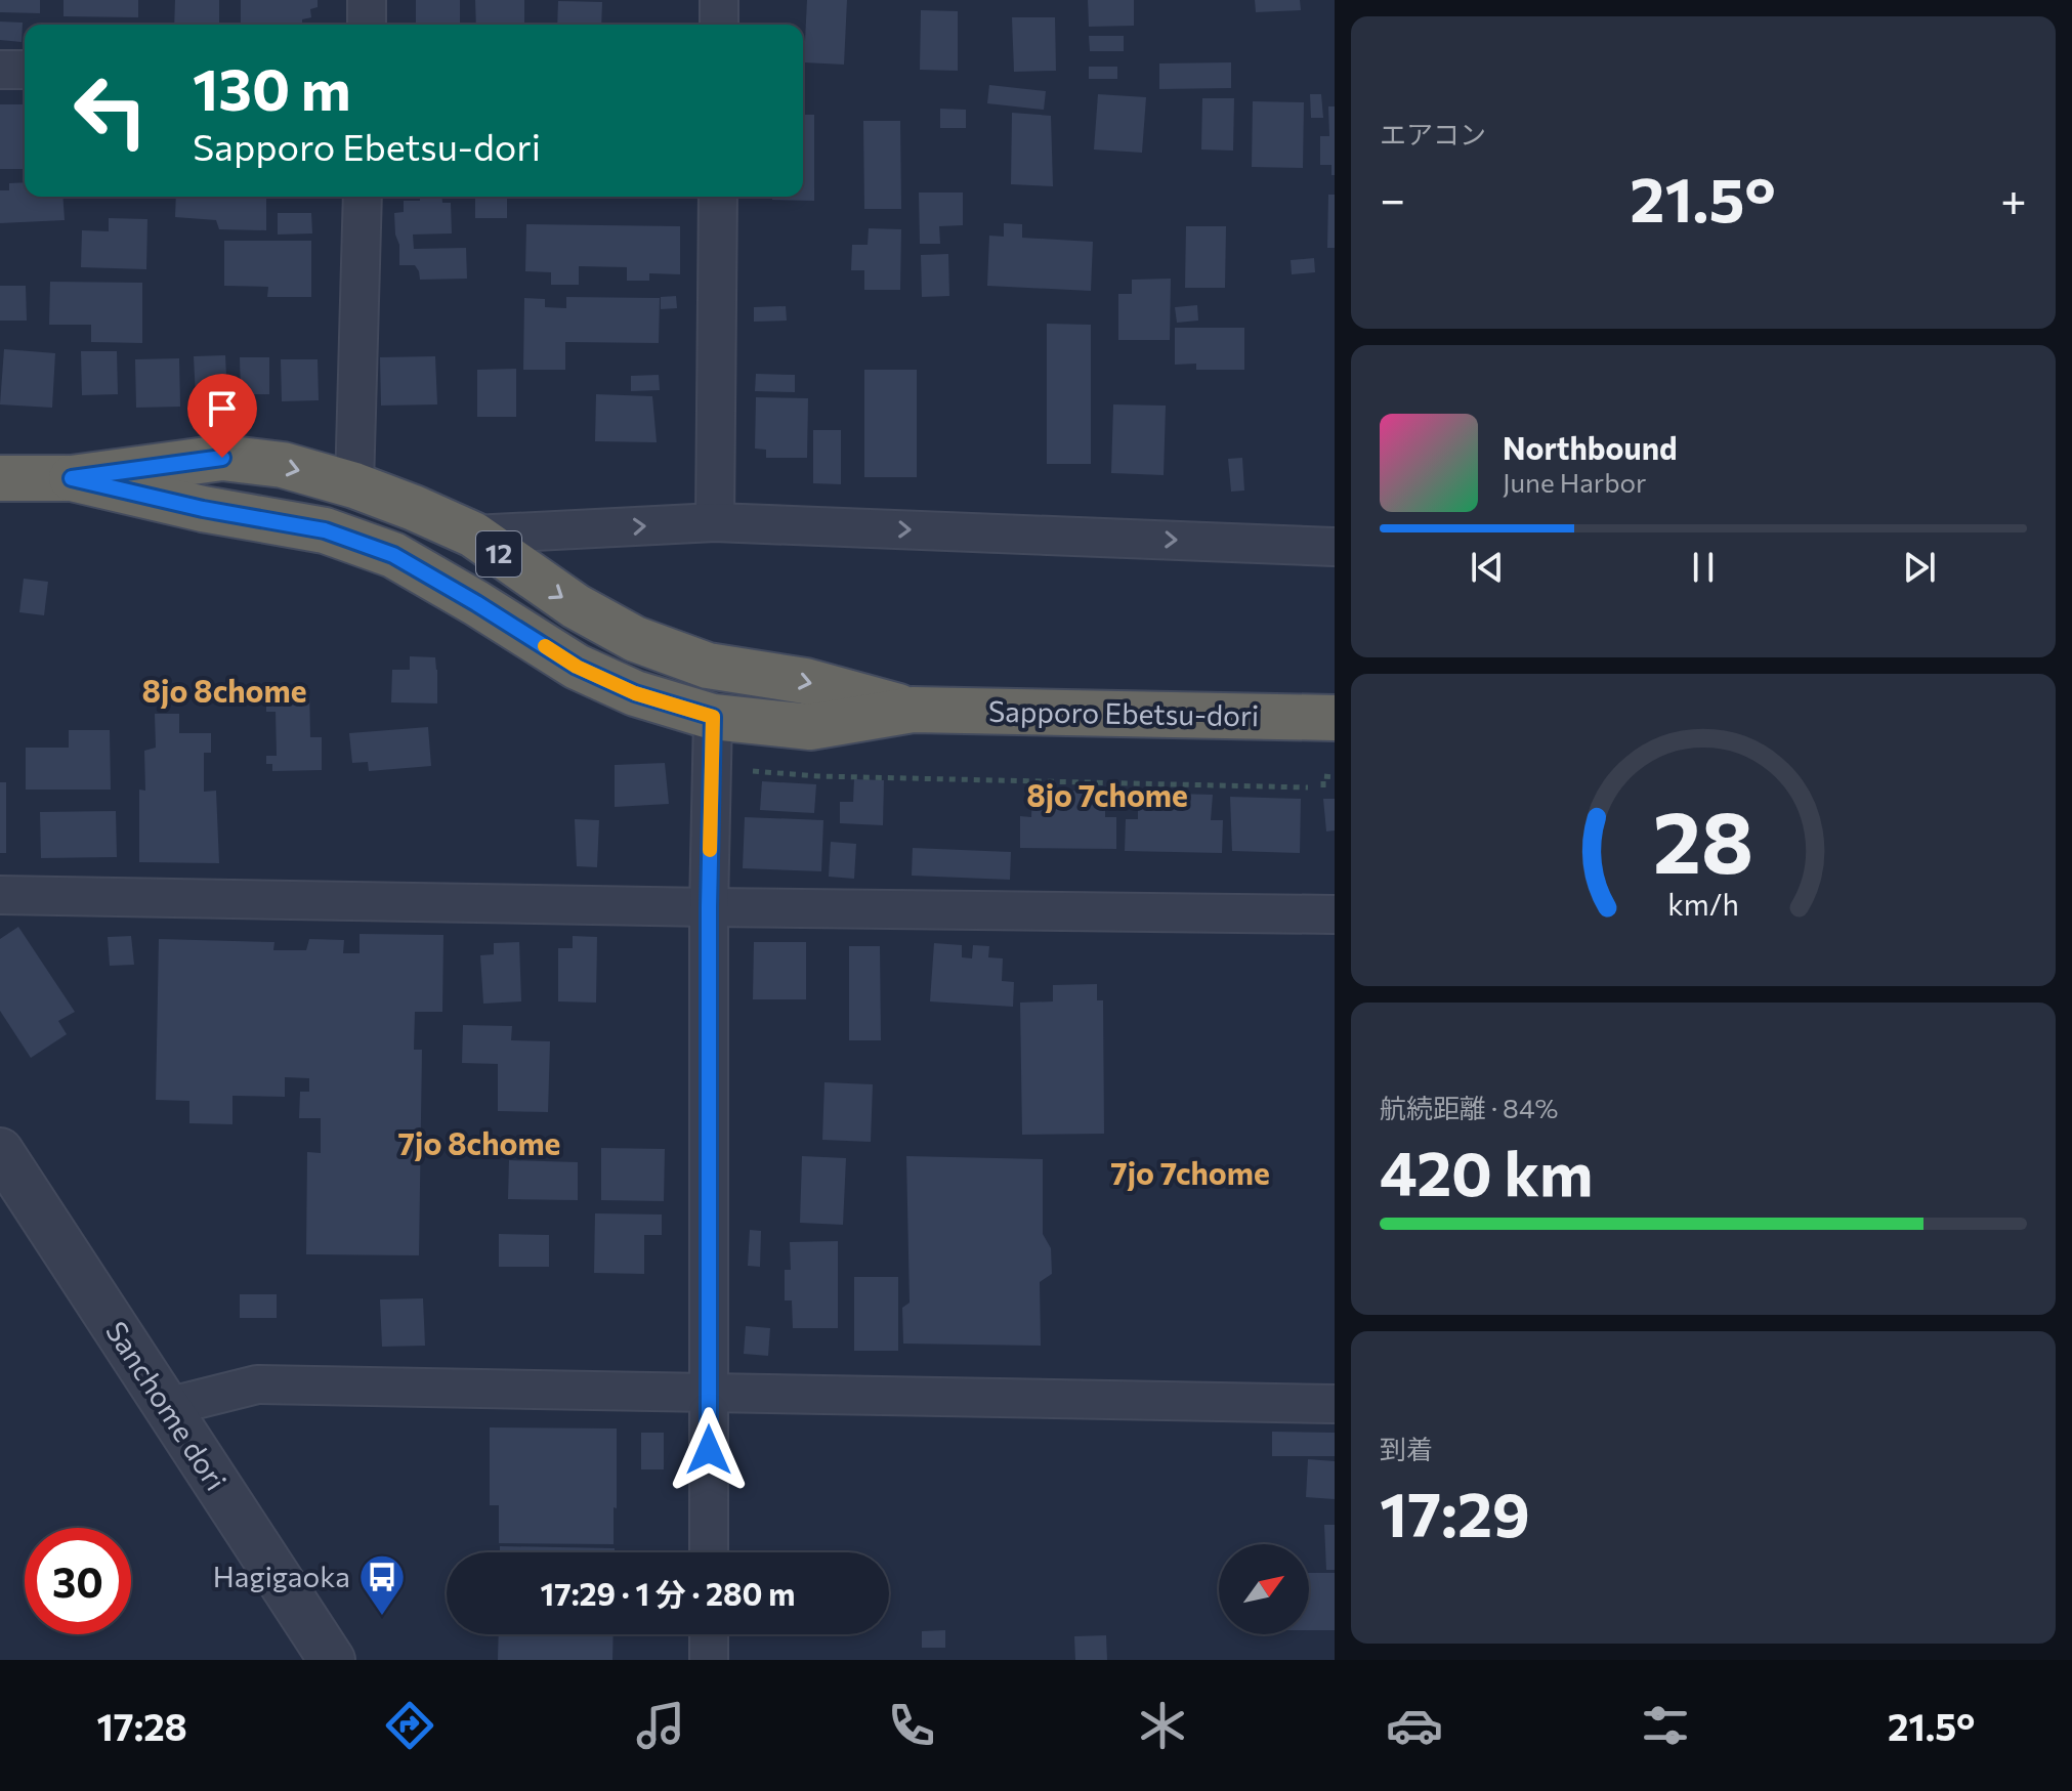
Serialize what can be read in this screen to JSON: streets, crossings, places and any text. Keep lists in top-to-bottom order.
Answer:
{
  "streets": {
    "highway": ["12", "Sapporo Ebetsu-dori"],
    "street": ["Sanchome dori"]
  },
  "districts": [
    "8jo 8chome",
    "8jo 7chome",
    "7jo 8chome",
    "7jo 7chome"
  ],
  "places": {
    "bus stop": ["Hagigaoka"]
  },
  "north": "top right",
  "page": {
    "tile": [
      "エアコン",
      ["航続距離 · 84%", "420 km"],
      ["到着", "17:29"]
    ],
    "turn": ["130 m", "Sapporo Ebetsu-dori"],
    "heat": ["−", "21.5°", "+"],
    "song": ["Northbound", "June Harbor"],
    "limit": "30",
    "trip": "17:29 · 1 分 · 280 m",
    "tabs": ["17:28", "21.5°"],
    "gauge": ["28", "km/h"]
  }
}
